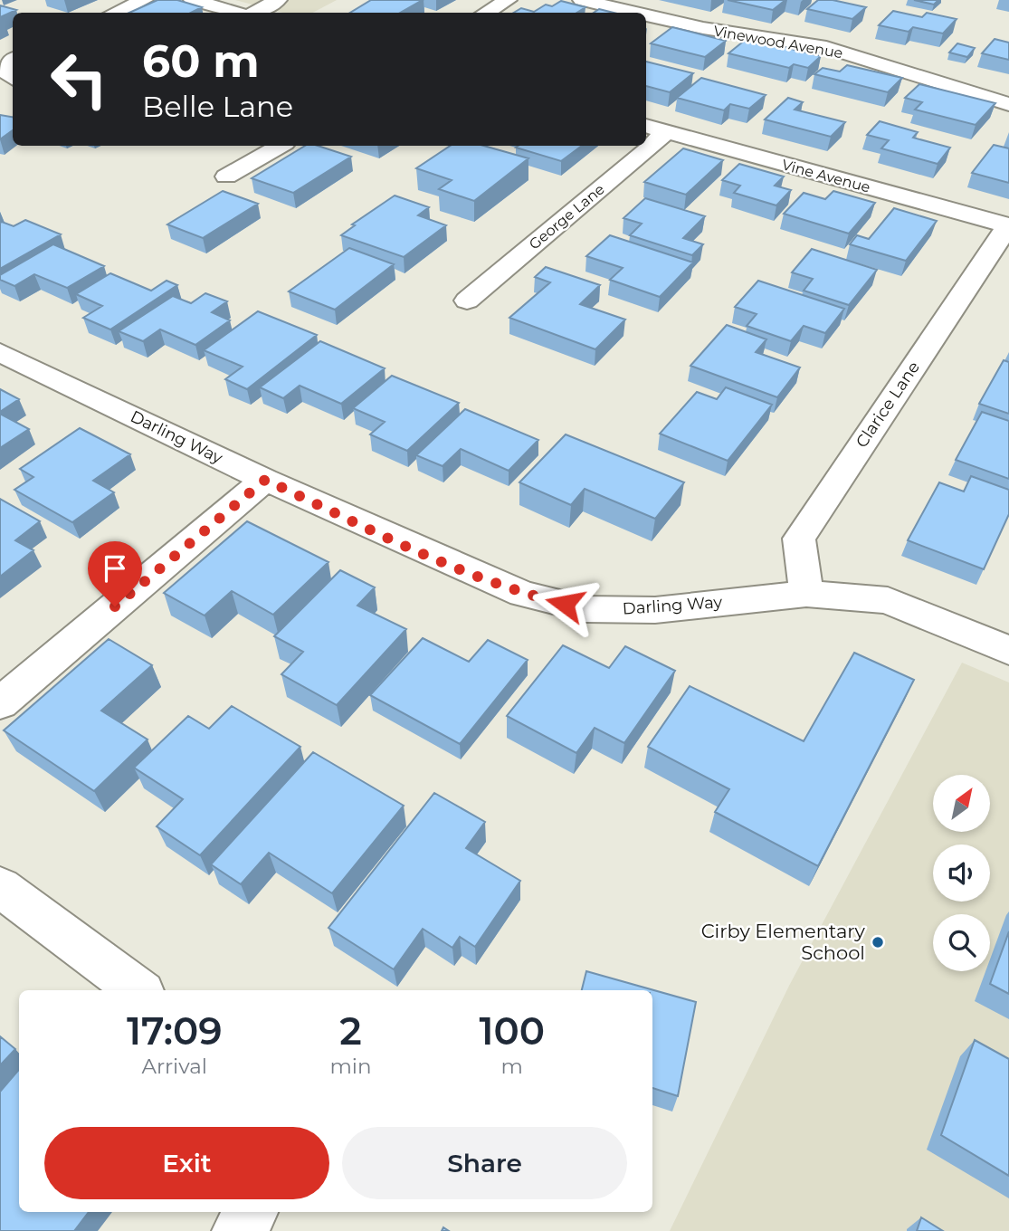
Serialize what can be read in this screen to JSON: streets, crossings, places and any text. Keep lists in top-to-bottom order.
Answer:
{
  "streets": {
    "street": [
      "Vinewood Avenue",
      "Vine Avenue",
      "George Lane",
      "Clarice Lane",
      "Darling Way"
    ]
  },
  "crossings": [
    ["Vine Avenue", "George Lane"],
    ["Vine Avenue", "Clarice Lane"],
    ["Clarice Lane", "Darling Way"]
  ],
  "places": ["Cirby Elementary School"],
  "north": "top right",
  "page": {
    "turn": ["60 m", "Belle Lane"],
    "eta": [
      "17:09",
      "Arrival",
      "2",
      "min",
      "100",
      "m"
    ],
    "buttons": ["Exit", "Share"]
  }
}
